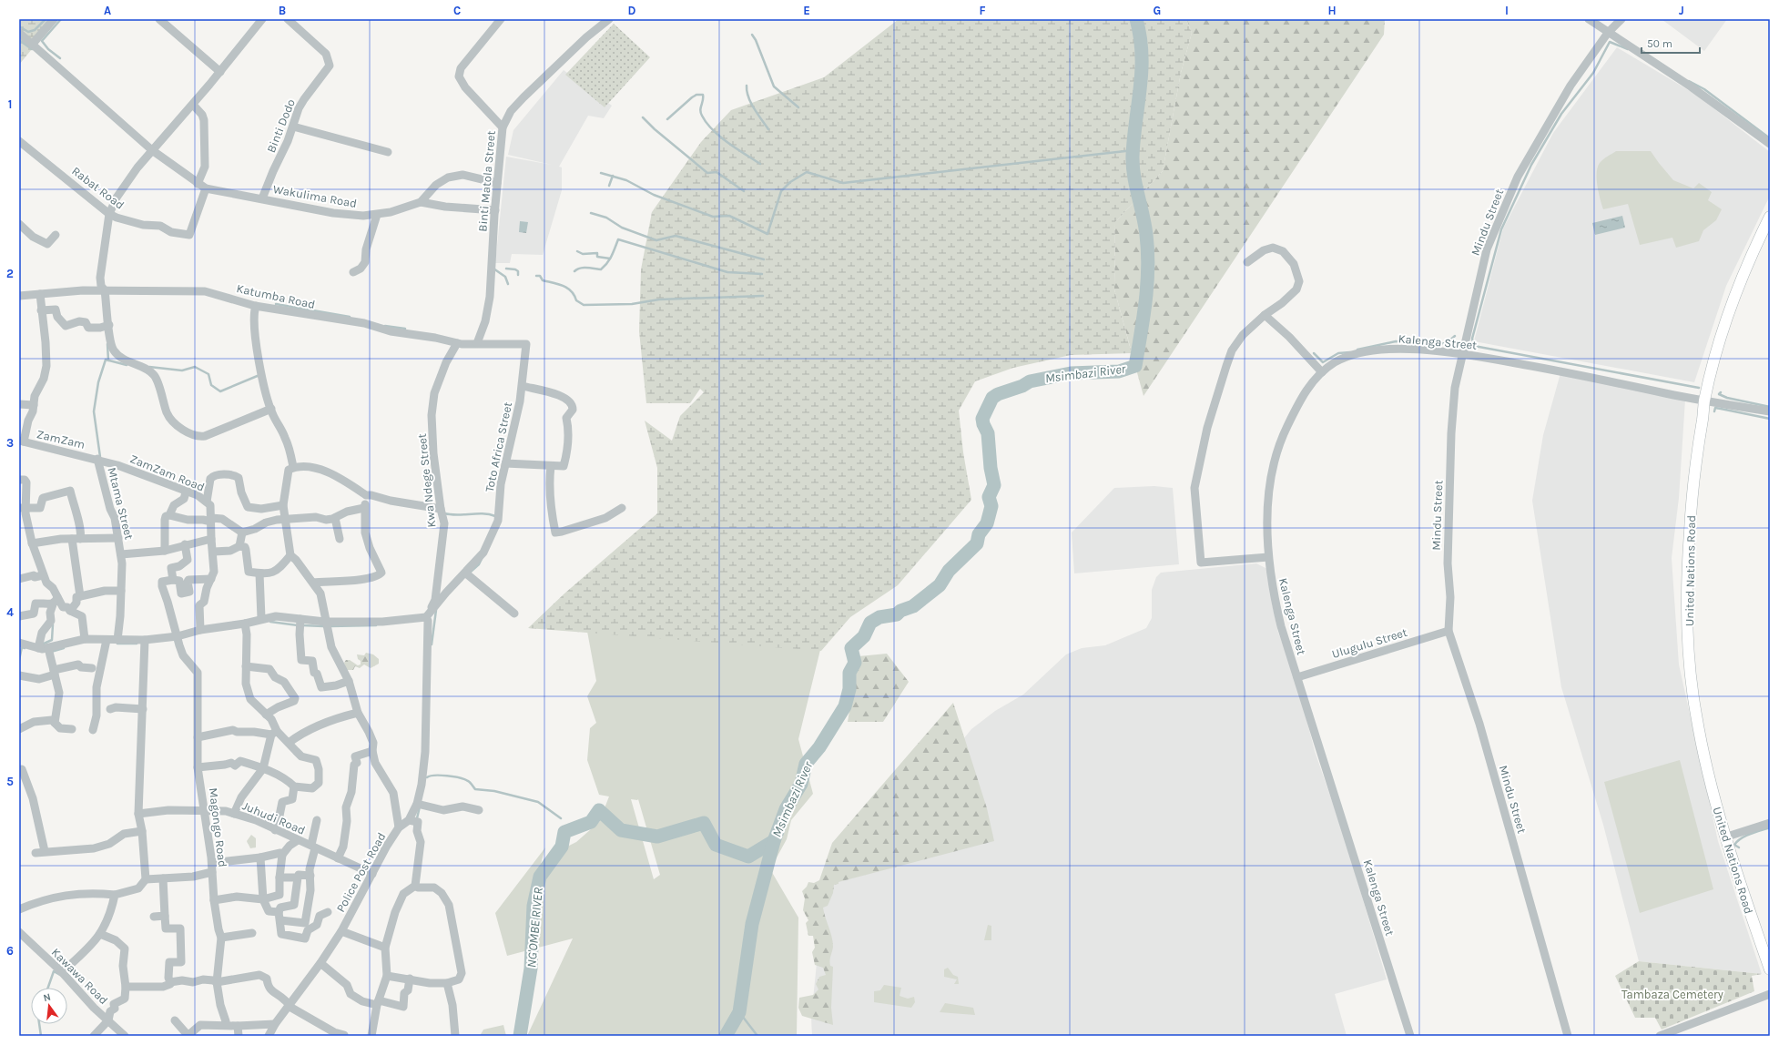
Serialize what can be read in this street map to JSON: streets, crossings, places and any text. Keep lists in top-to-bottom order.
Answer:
{
  "streets": {
    "street": [
      "Binti Dodo",
      "Binti Matola Street",
      "Rabat Road",
      "Wakulima Road",
      "Mindu Street",
      "Katumba Road",
      "Kalenga Street",
      "ZamZam",
      "Toto Africa Street",
      "ZamZam Road",
      "Kwa Ndege Street",
      "Mtama Street",
      "United Nations Road",
      "Ulugulu Street",
      "Juhudi Road",
      "Magongo Road",
      "Police Post Road",
      "Kawawa Road"
    ]
  },
  "crossings": [
    ["Binti Dodo", "Wakulima Road"],
    ["Binti Matola Street", "Wakulima Road"],
    ["Binti Matola Street", "Katumba Road"],
    ["Rabat Road", "Wakulima Road"],
    ["Mindu Street", "Kalenga Street"],
    ["Mindu Street", "Ulugulu Street"],
    ["Katumba Road", "Toto Africa Street"],
    ["Katumba Road", "Kwa Ndege Street"],
    ["Kalenga Street", "United Nations Road"],
    ["Kalenga Street", "Ulugulu Street"],
    ["ZamZam", "ZamZam Road"],
    ["ZamZam", "Mtama Street"],
    ["Toto Africa Street", "Kwa Ndege Street"],
    ["Toto Africa Street", "Police Post Road"],
    ["ZamZam Road", "Mtama Street"],
    ["Kwa Ndege Street", "Police Post Road"],
    ["Juhudi Road", "Magongo Road"],
    ["Juhudi Road", "Police Post Road"]
  ],
  "water": ["Msimbazi River", "NG'OMBE RIVER"],
  "parks": ["Tambaza Cemetery"],
  "scale_bar": "50 m",
  "north": "top",
  "grid": {
    "columns": [
      "A",
      "B",
      "C",
      "D",
      "E",
      "F",
      "G",
      "H",
      "I",
      "J"
    ],
    "rows": [
      "1",
      "2",
      "3",
      "4",
      "5",
      "6"
    ]
  }
}
